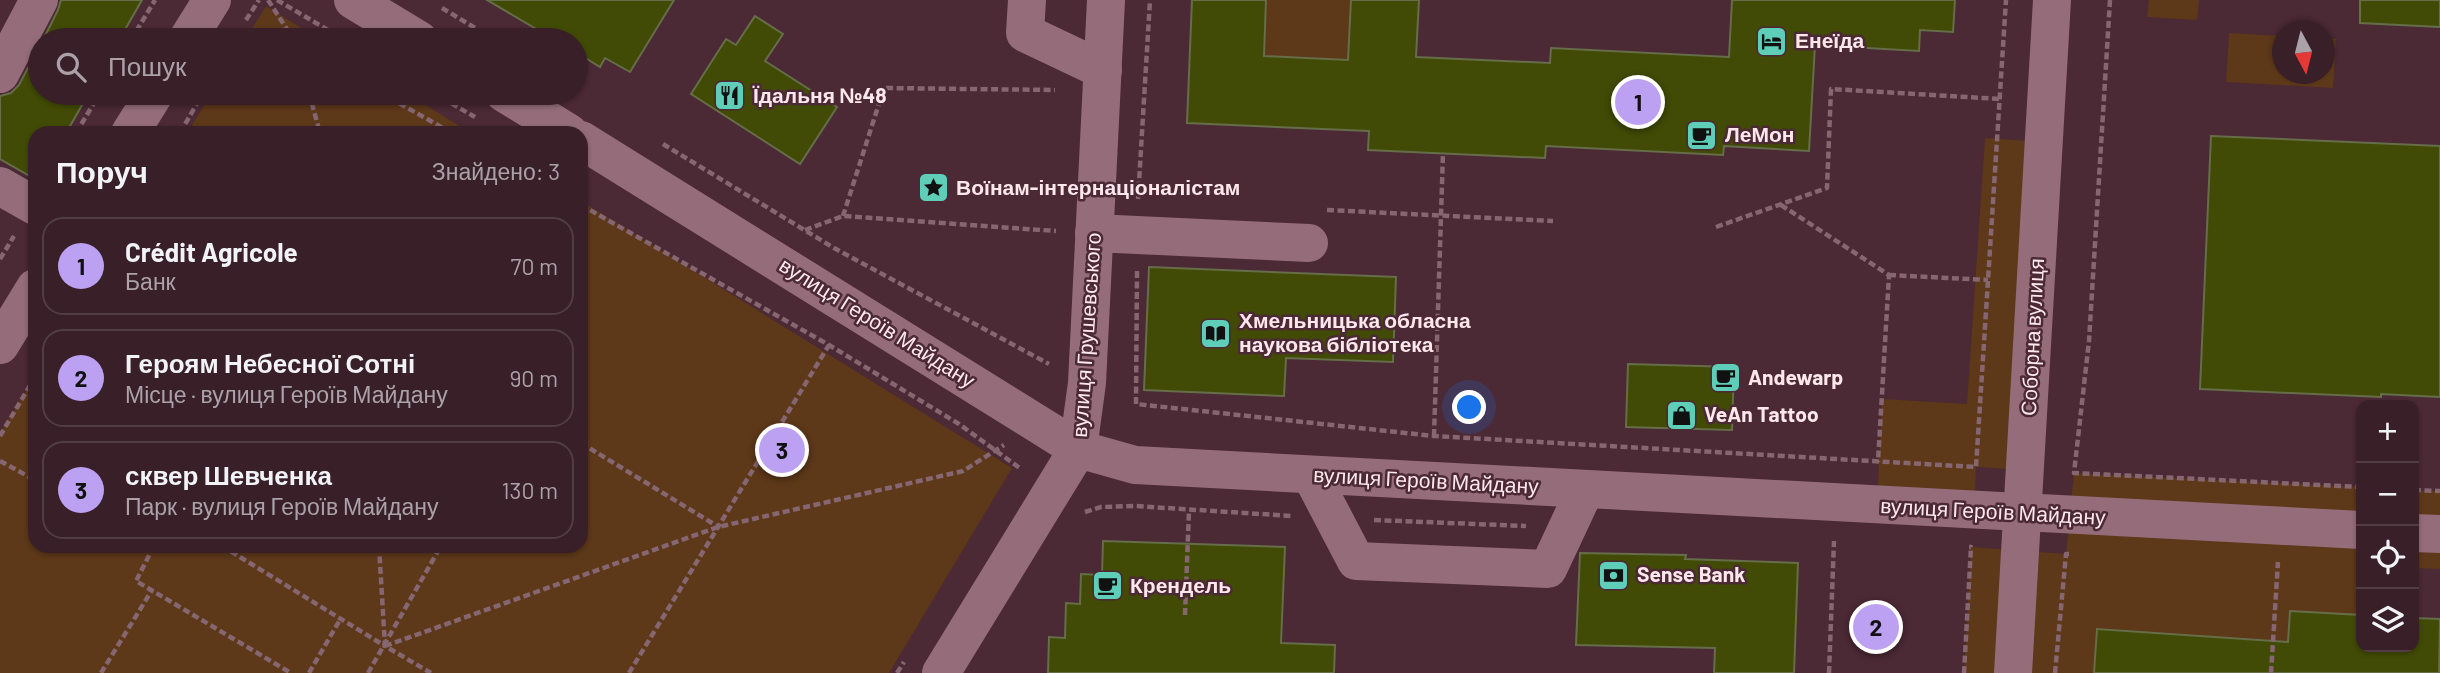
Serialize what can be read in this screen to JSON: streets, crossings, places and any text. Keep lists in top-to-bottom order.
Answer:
{
  "streets": {
    "street": ["вулиця Героїв Майдану", "вулиця Грушевського", "Соборна вулиця"]
  },
  "crossings": [
    ["вулиця Героїв Майдану", "вулиця Грушевського"],
    ["вулиця Героїв Майдану", "Соборна вулиця"]
  ],
  "places": {
    "hotel": ["Енеїда"],
    "restaurant": ["Їдальня №48"],
    "cafe": ["ЛеМон", "Andewarp", "Крендель"],
    "place": ["Воїнам-інтернаціоналістам"],
    "library": ["Хмельницька обласна наукова бібліотека"],
    "shop": ["VeAn Tattoo"],
    "bank": ["Sense Bank"]
  },
  "north": "bottom",
  "page": {
    "search": "Пошук",
    "pins": ["1", "3", "2"],
    "heading": ["Поруч", "Знайдено: 3"],
    "list": [
      {
        "mark": "1",
        "name": "Crédit Agricole",
        "note": "Банк",
        "value": "70 m"
      },
      {
        "mark": "2",
        "name": "Героям Небесної Сотні",
        "note": "Місце · вулиця Героїв Майдану",
        "value": "90 m"
      },
      {
        "mark": "3",
        "name": "сквер Шевченка",
        "note": "Парк · вулиця Героїв Майдану",
        "value": "130 m"
      }
    ],
    "map_buttons": ["+", "−"]
  }
}
